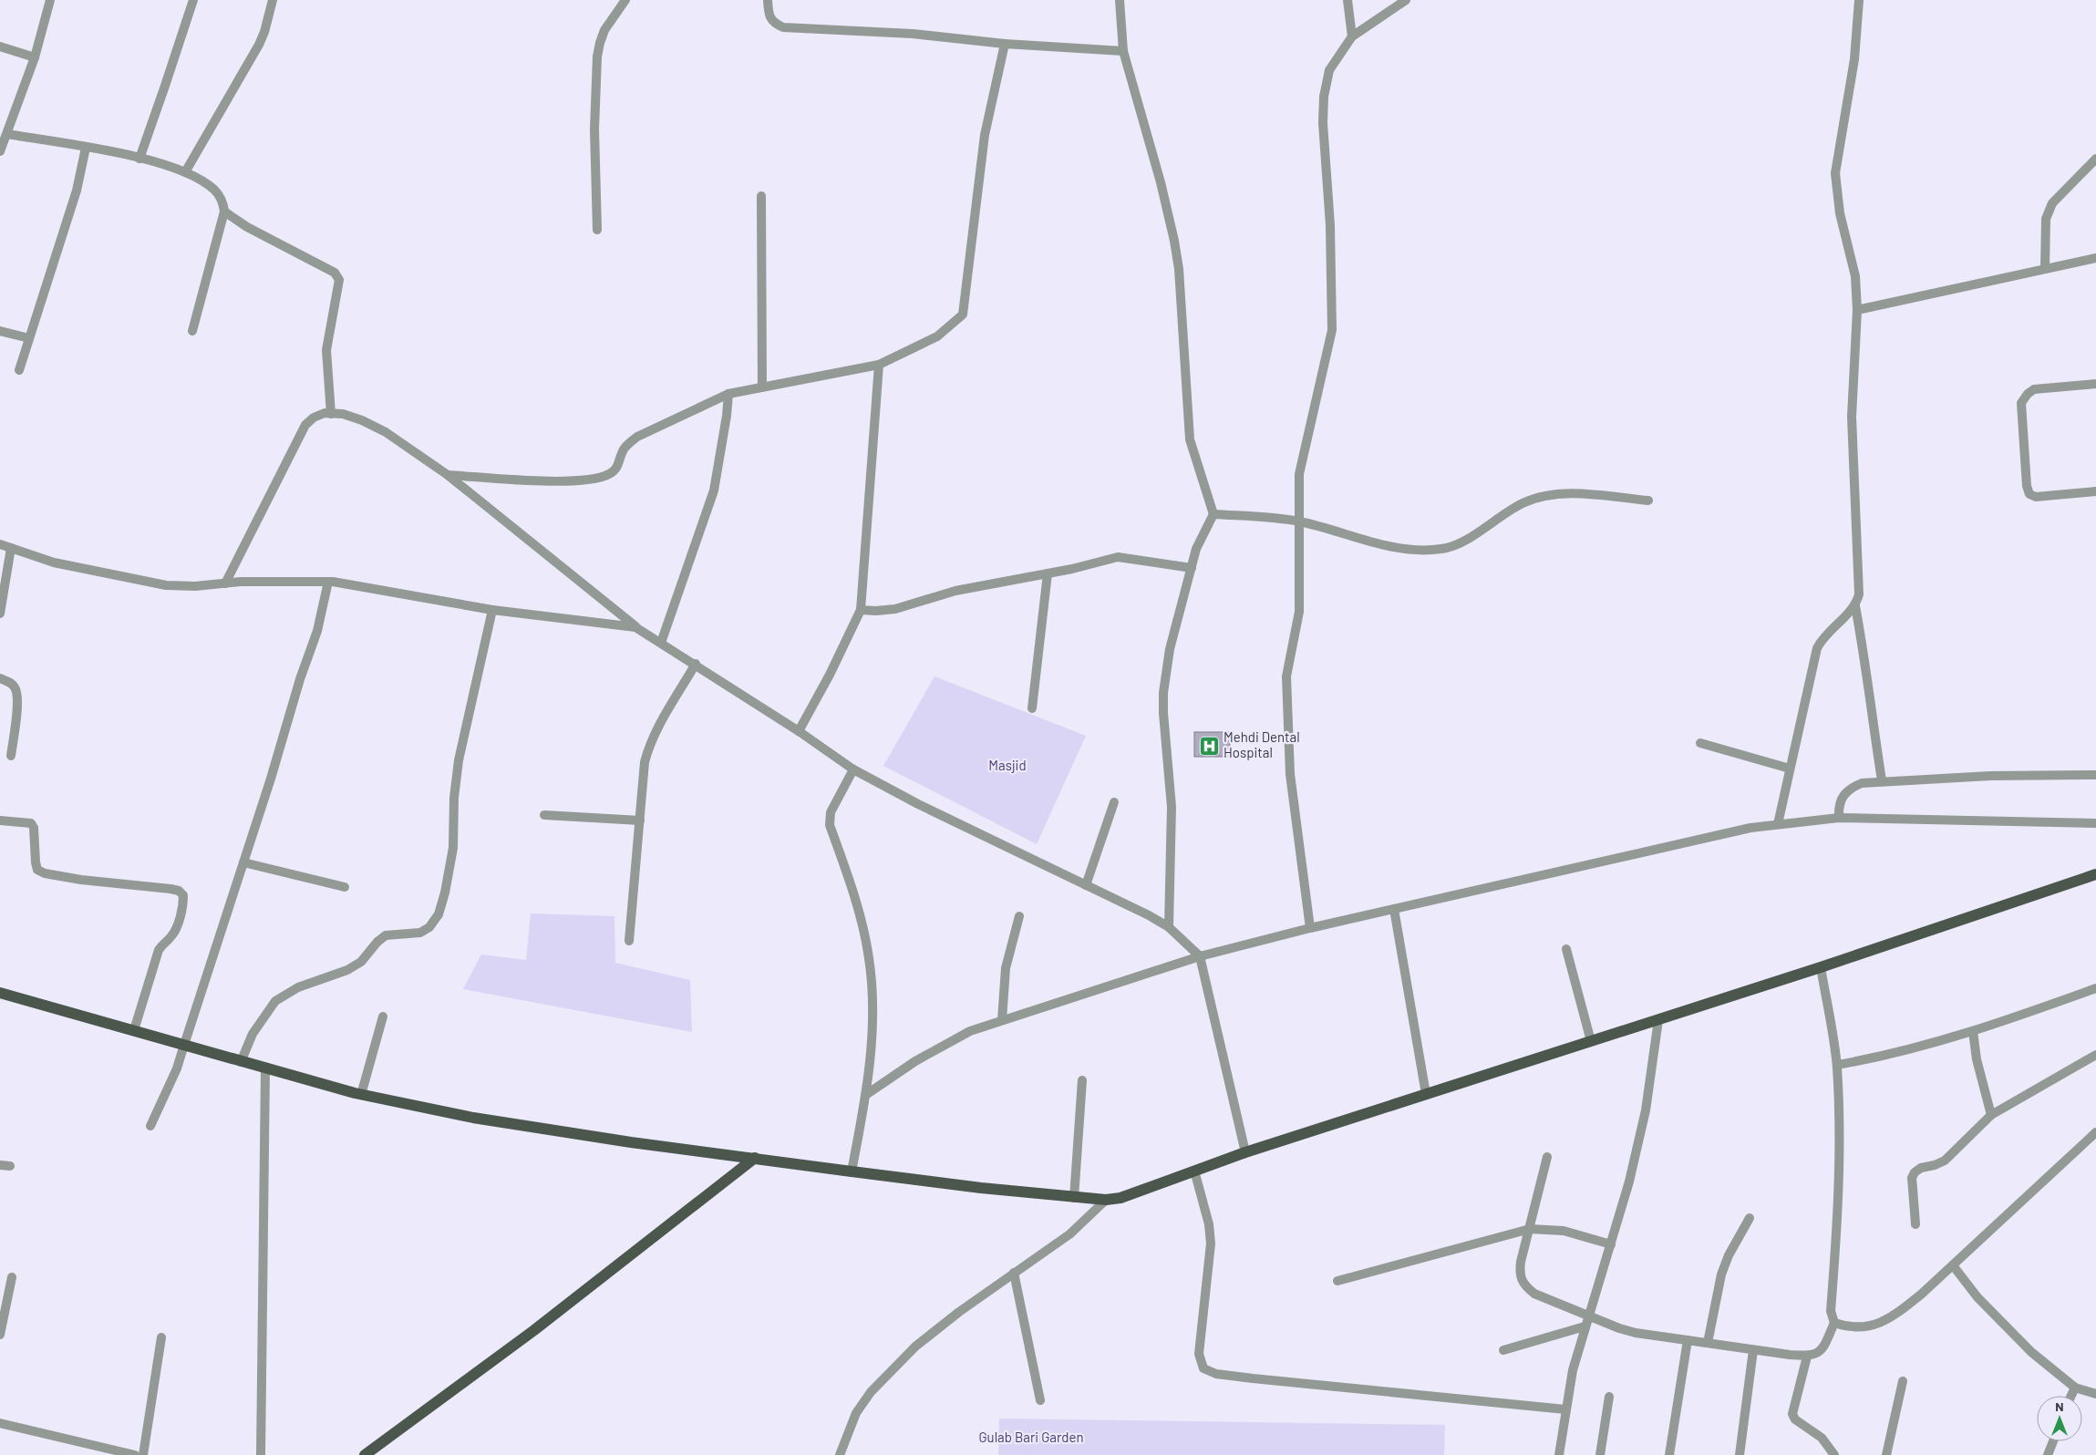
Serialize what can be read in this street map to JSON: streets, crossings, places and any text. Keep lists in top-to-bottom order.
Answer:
{
  "parks": ["Masjid", "Gulab Bari Garden"],
  "places": {
    "hospital": ["Mehdi Dental Hospital"]
  },
  "north": "top"
}
